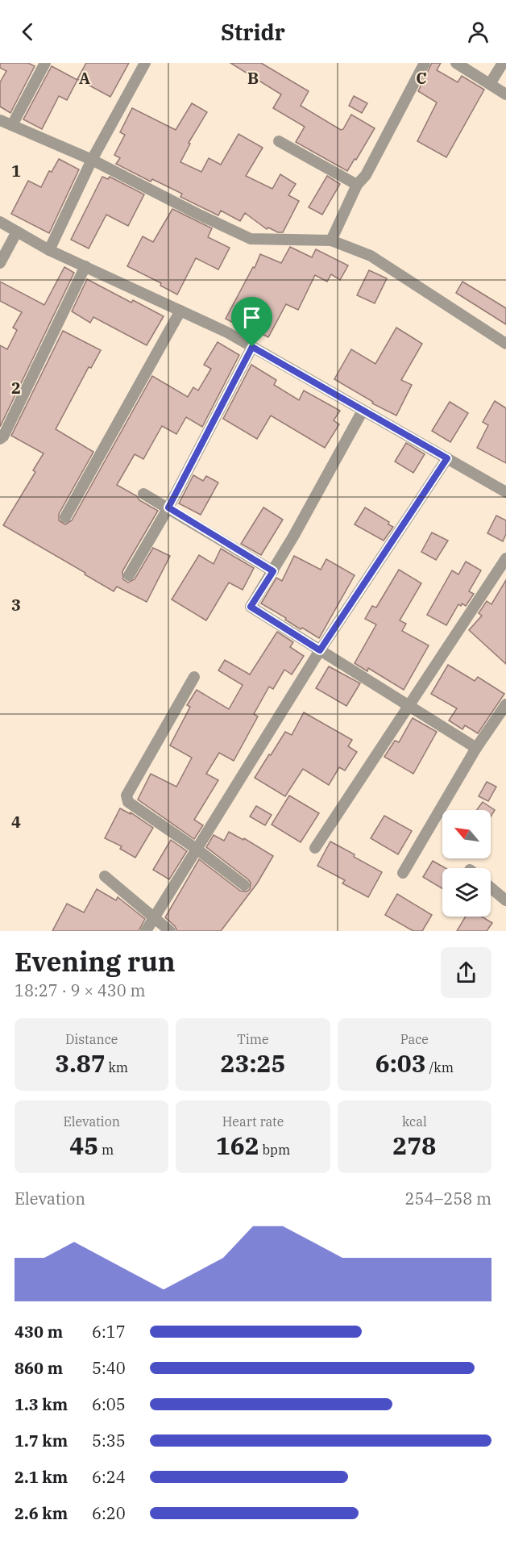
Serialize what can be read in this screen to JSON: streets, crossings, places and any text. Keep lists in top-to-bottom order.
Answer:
{
  "north": "top left",
  "page": {
    "header": "Stridr",
    "heading": ["Evening run", "18:27 · 9 × 430 m"],
    "stats": [
      ["Distance", "3.87 km"],
      ["Time", "23:25"],
      ["Pace", "6:03 /km"],
      ["Elevation", "45 m"],
      ["Heart rate", "162 bpm"],
      ["kcal", "278"]
    ],
    "chart": ["Elevation", "254–258 m"],
    "list": [
      {
        "name": "430 m",
        "note": "6:17"
      },
      {
        "name": "860 m",
        "note": "5:40"
      },
      {
        "name": "1.3 km",
        "note": "6:05"
      },
      {
        "name": "1.7 km",
        "note": "5:35"
      },
      {
        "name": "2.1 km",
        "note": "6:24"
      },
      {
        "name": "2.6 km",
        "note": "6:20"
      }
    ]
  },
  "grid": {
    "columns": ["A", "B", "C"],
    "rows": [
      "1",
      "2",
      "3",
      "4"
    ]
  }
}
